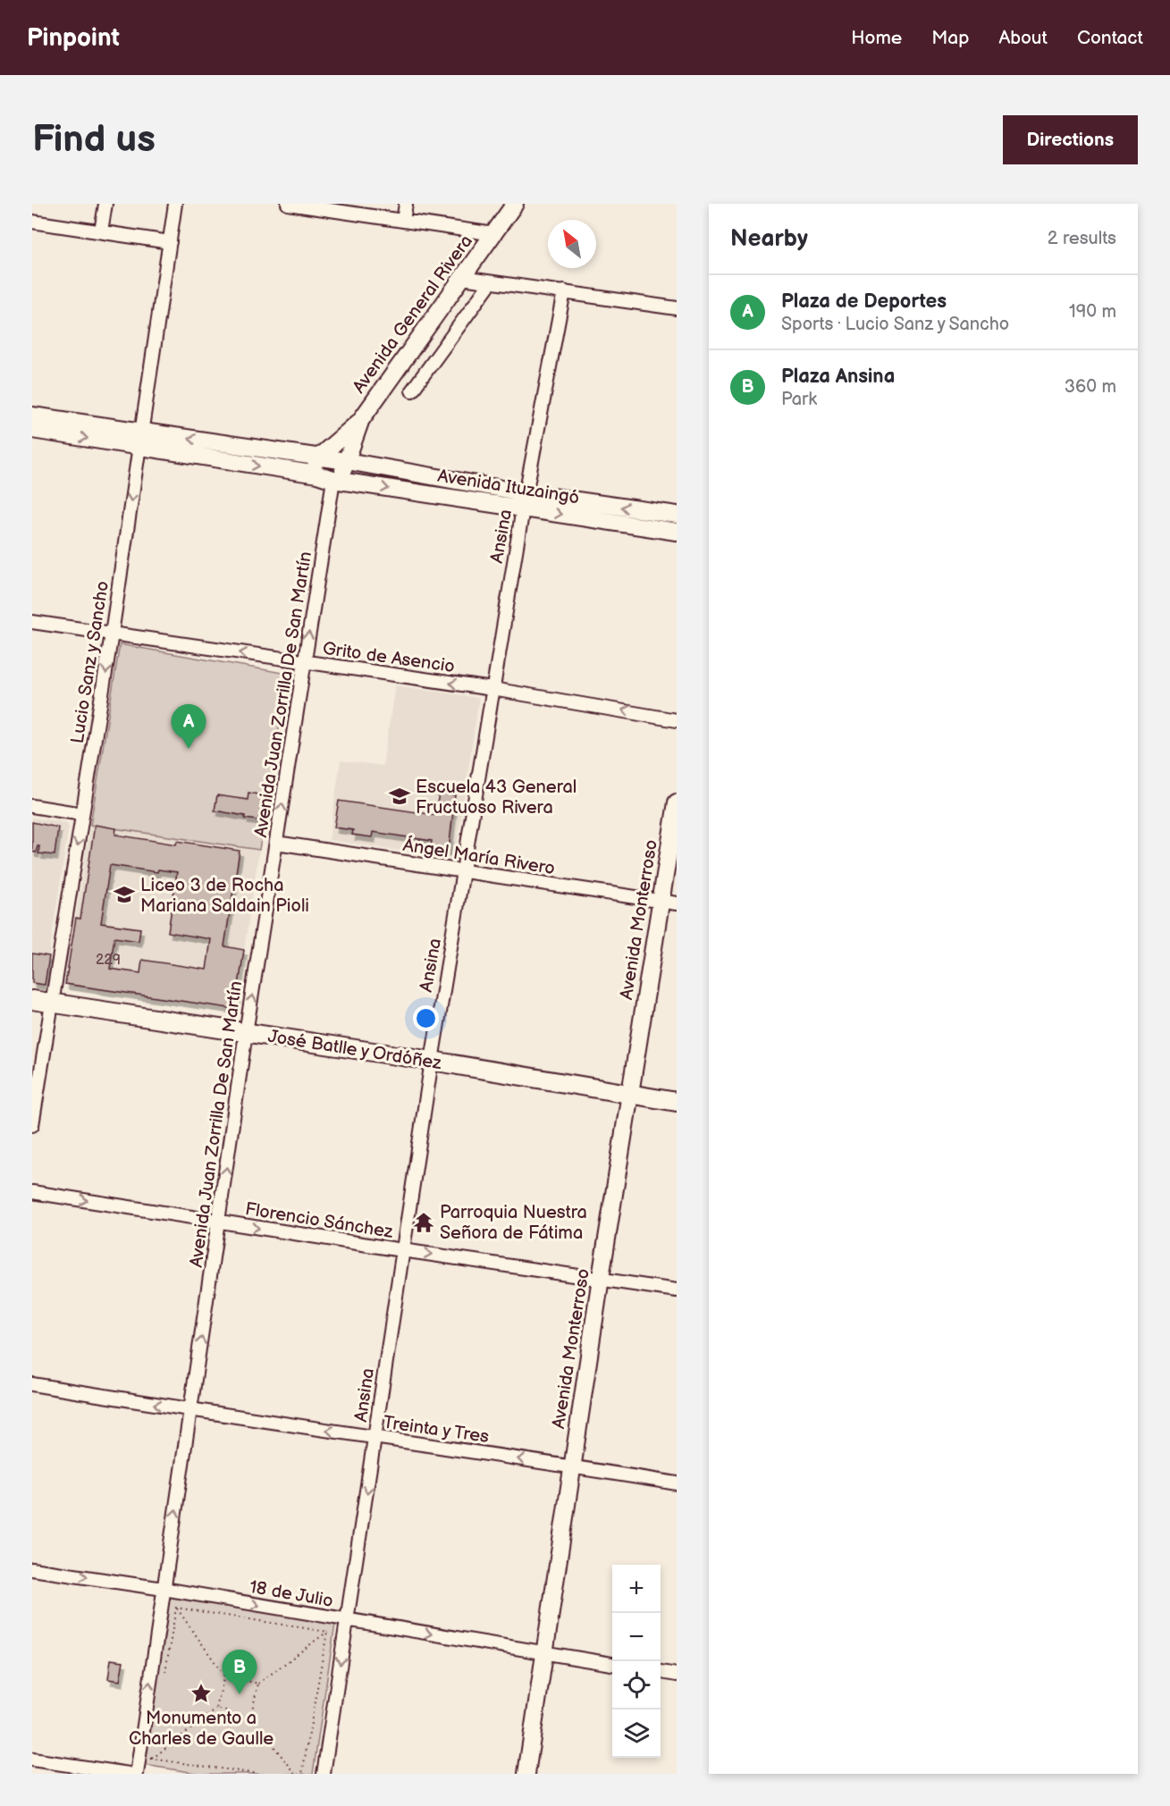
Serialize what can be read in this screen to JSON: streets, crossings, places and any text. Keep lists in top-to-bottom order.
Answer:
{
  "streets": {
    "main road": ["José Batlle y Ordóñez"],
    "street": [
      "Avenida General Rivera",
      "Avenida Ituzaingó",
      "Ansina",
      "Grito de Asencio",
      "Lucio Sanz y Sancho",
      "Avenida Juan Zorrilla De San Martín",
      "Ángel María Rivero",
      "Avenida Monterroso",
      "Florencio Sánchez",
      "Treinta y Tres",
      "18 de Julio"
    ]
  },
  "crossings": [
    ["Avenida General Rivera", "Avenida Ituzaingó"],
    ["Avenida Ituzaingó", "Ansina"],
    ["Avenida Ituzaingó", "Lucio Sanz y Sancho"],
    ["Avenida Ituzaingó", "Avenida Juan Zorrilla De San Martín"],
    ["Ansina", "Grito de Asencio"],
    ["Ansina", "Ángel María Rivero"],
    ["Ansina", "José Batlle y Ordóñez"],
    ["Ansina", "Florencio Sánchez"],
    ["Ansina", "Treinta y Tres"],
    ["Ansina", "18 de Julio"],
    ["Grito de Asencio", "Lucio Sanz y Sancho"],
    ["Grito de Asencio", "Avenida Juan Zorrilla De San Martín"],
    ["Lucio Sanz y Sancho", "José Batlle y Ordóñez"],
    ["Avenida Juan Zorrilla De San Martín", "Ángel María Rivero"],
    ["Avenida Juan Zorrilla De San Martín", "José Batlle y Ordóñez"],
    ["Avenida Juan Zorrilla De San Martín", "Florencio Sánchez"],
    ["Avenida Juan Zorrilla De San Martín", "Treinta y Tres"],
    ["Avenida Juan Zorrilla De San Martín", "18 de Julio"],
    ["Ángel María Rivero", "Avenida Monterroso"],
    ["Avenida Monterroso", "José Batlle y Ordóñez"],
    ["Avenida Monterroso", "Florencio Sánchez"],
    ["Avenida Monterroso", "Treinta y Tres"],
    ["Avenida Monterroso", "18 de Julio"]
  ],
  "one_way": [
    "Grito de Asencio",
    "Lucio Sanz y Sancho",
    "Avenida Juan Zorrilla De San Martín",
    "Florencio Sánchez",
    "Treinta y Tres",
    "18 de Julio"
  ],
  "places": {
    "school or university": ["Escuela 43 General Fructuoso Rivera", "Liceo 3 de Rocha Mariana Saldain Pioli"],
    "temple": ["Parroquia Nuestra Señora de Fátima"],
    "place": ["Monumento a Charles de Gaulle"]
  },
  "house_numbers": ["229"],
  "north": "top left",
  "page": {
    "header": "Pinpoint",
    "nav": [
      "Home",
      "Map",
      "About",
      "Contact"
    ],
    "buttons": "Directions",
    "title": "Find us",
    "heading": ["Nearby", "2 results"],
    "list": [
      {
        "mark": "A",
        "name": "Plaza de Deportes",
        "note": "Sports · Lucio Sanz y Sancho",
        "value": "190 m"
      },
      {
        "mark": "B",
        "name": "Plaza Ansina",
        "note": "Park",
        "value": "360 m"
      }
    ],
    "pins": ["A", "B"],
    "map_buttons": ["+", "−"]
  }
}
